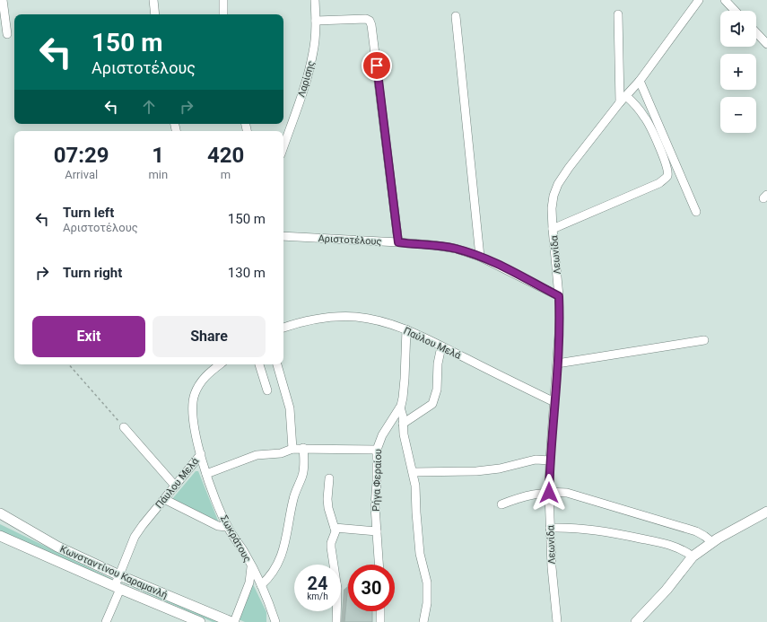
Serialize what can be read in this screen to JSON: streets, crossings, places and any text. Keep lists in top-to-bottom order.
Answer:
{
  "streets": {
    "street": [
      "Λαρίσης",
      "Αριστοτέλους",
      "Λεωνίδα",
      "Παύλου Μελά",
      "Ρήγα Φεραίου",
      "Πάυλου Μελά",
      "Σωκράτους",
      "Κωνσταντίνου Καραμανλή"
    ]
  },
  "crossings": [
    ["Αριστοτέλους", "Λεωνίδα"],
    ["Λεωνίδα", "Παύλου Μελά"],
    ["Παύλου Μελά", "Ρήγα Φεραίου"],
    ["Πάυλου Μελά", "Σωκράτους"],
    ["Πάυλου Μελά", "Κωνσταντίνου Καραμανλή"]
  ],
  "page": {
    "map_buttons": ["+", "−"],
    "turn": ["150 m", "Αριστοτέλους"],
    "eta": [
      "07:29",
      "Arrival",
      "1",
      "min",
      "420",
      "m"
    ],
    "list": [
      {
        "name": "Turn left",
        "note": "Αριστοτέλους",
        "value": "150 m"
      },
      {
        "name": "Turn right",
        "value": "130 m"
      }
    ],
    "buttons": ["Exit", "Share"],
    "speed": "24 km/h",
    "limit": "30"
  }
}
